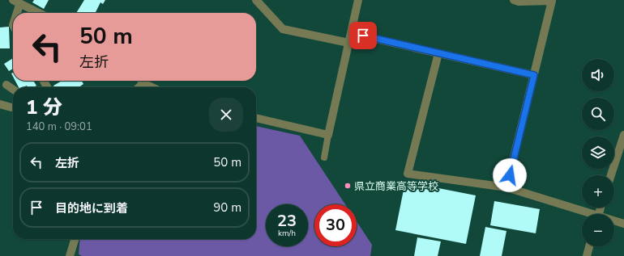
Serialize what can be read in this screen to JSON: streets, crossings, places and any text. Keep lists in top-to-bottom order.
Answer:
{
  "places": ["県立商業高等学校"],
  "page": {
    "turn": ["50 m", "左折"],
    "map_buttons": ["+", "−"],
    "heading": ["1 分", "140 m · 09:01"],
    "list": [
      {
        "name": "左折",
        "value": "50 m"
      },
      {
        "name": "目的地に到着",
        "value": "90 m"
      }
    ],
    "speed": "23 km/h",
    "limit": "30"
  }
}
